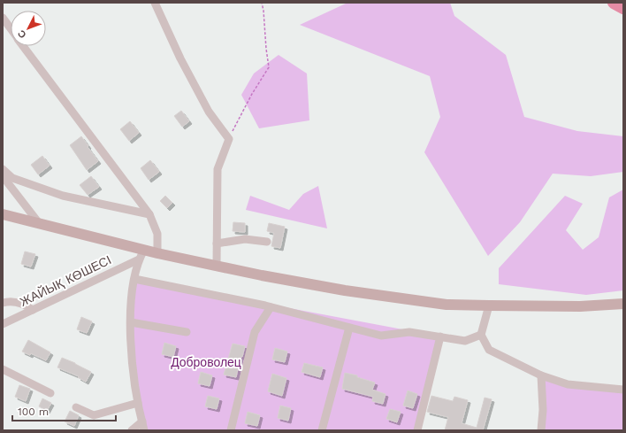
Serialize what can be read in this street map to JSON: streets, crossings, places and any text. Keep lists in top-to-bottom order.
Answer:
{
  "streets": {
    "street": ["ЖАЙЫҚ КӨШЕСІ"]
  },
  "parks": ["Доброволец"],
  "scale_bar": "100 m",
  "north": "bottom left"
}
